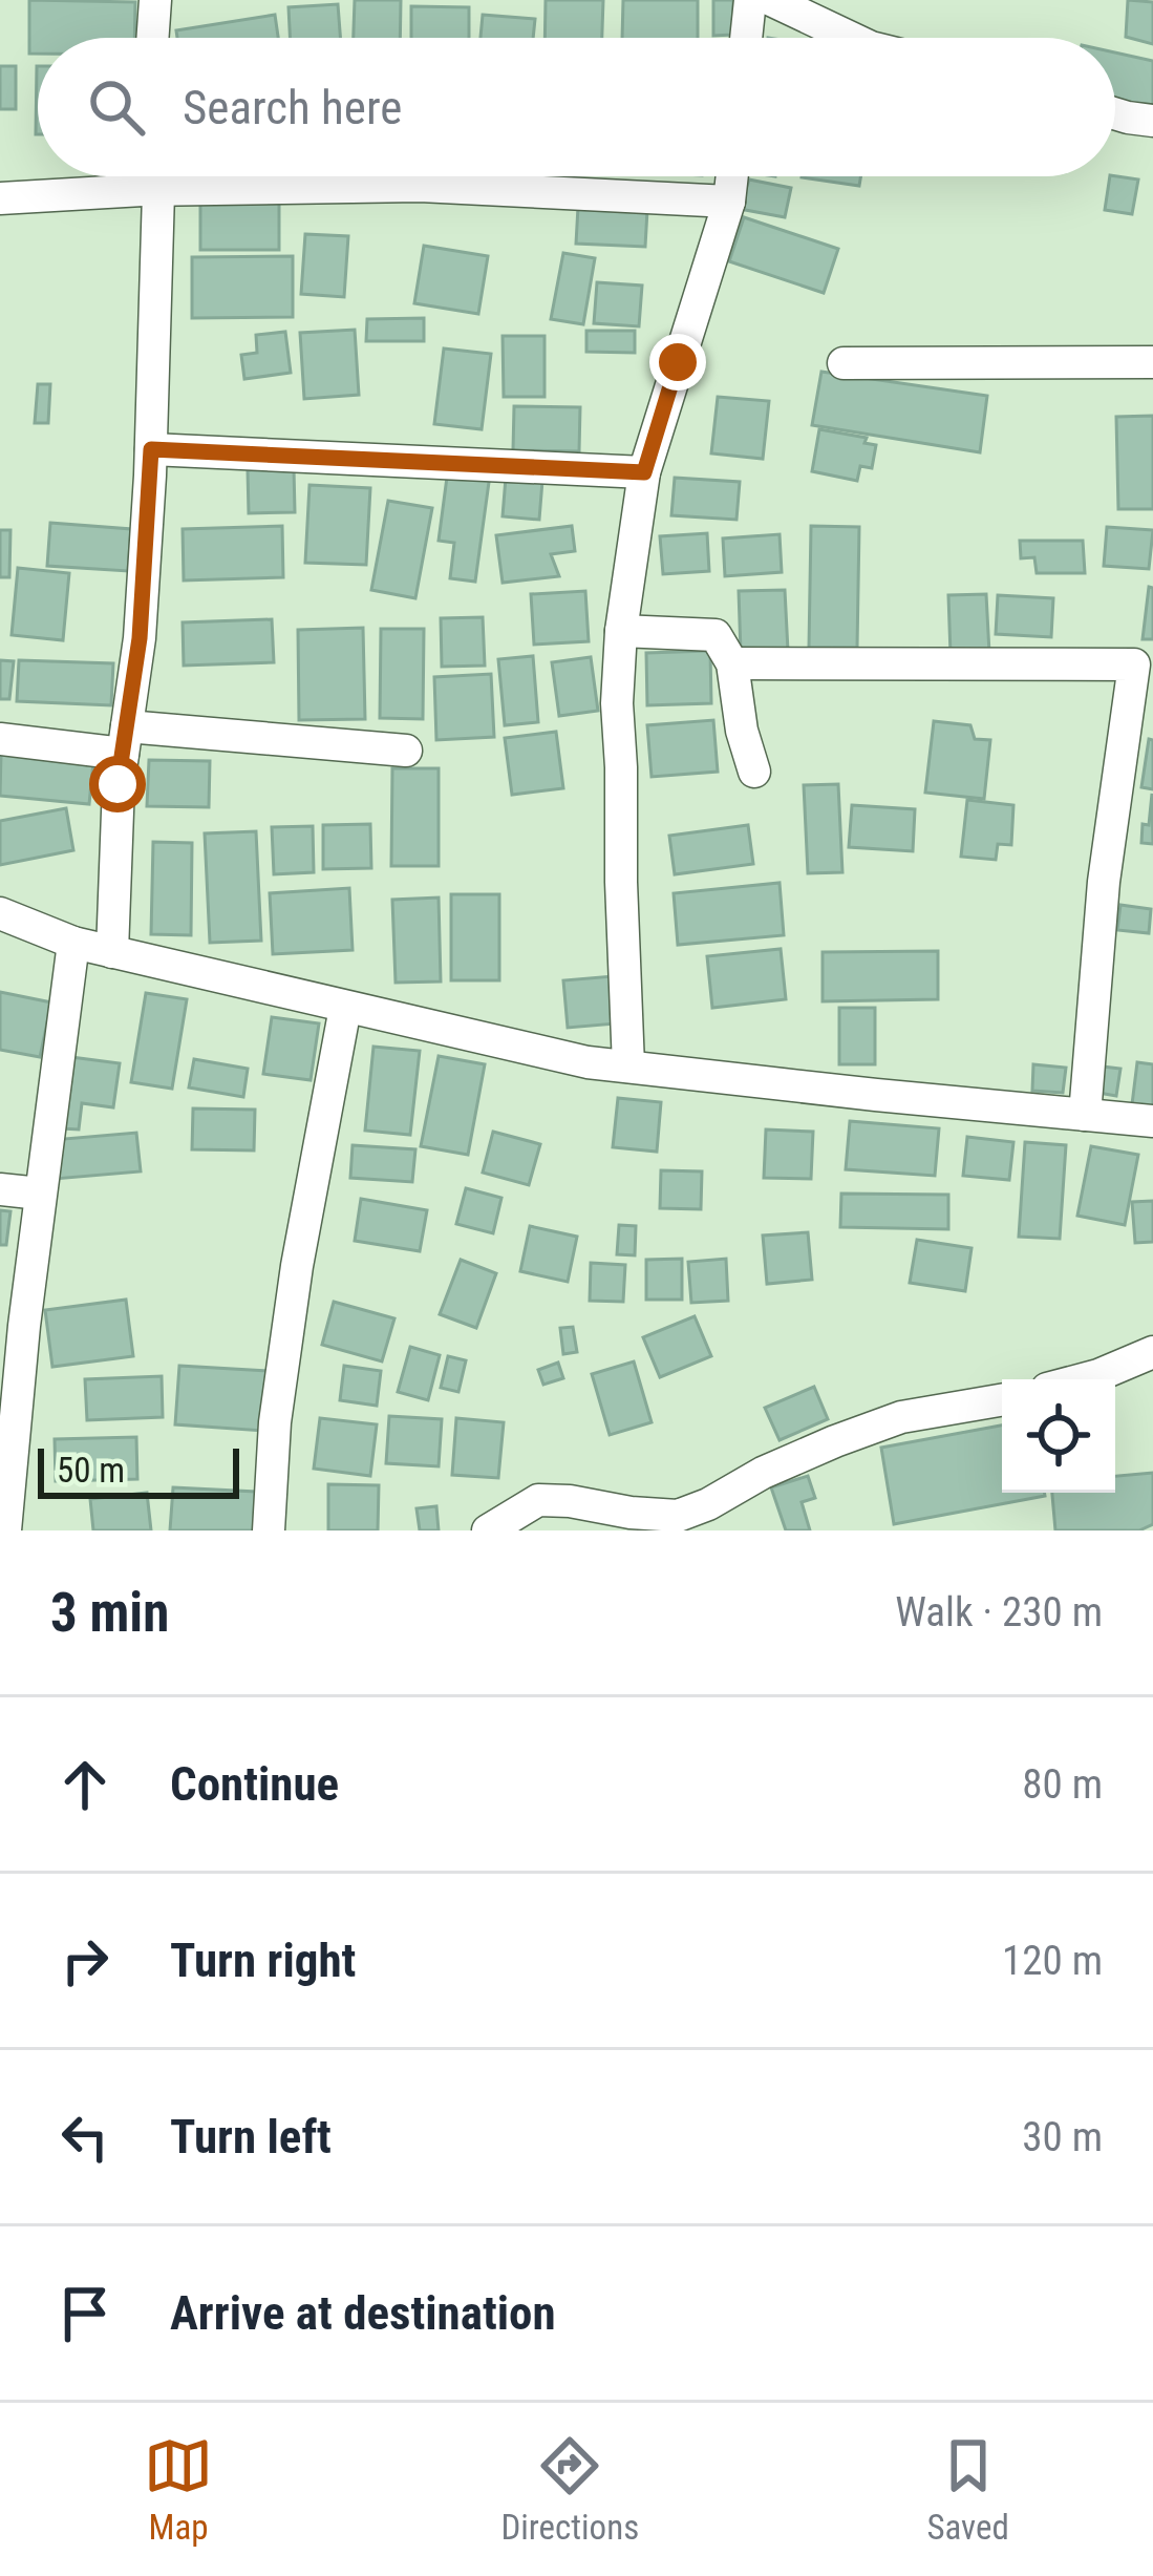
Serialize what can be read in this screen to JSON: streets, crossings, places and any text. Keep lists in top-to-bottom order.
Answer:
{
  "scale_bar": "50 m",
  "page": {
    "search": "Search here",
    "scale": "50 m",
    "heading": ["3 min", "Walk · 230 m"],
    "list": [
      ["Continue", "80 m"],
      ["Turn right", "120 m"],
      ["Turn left", "30 m"],
      "Arrive at destination"
    ],
    "nav": ["Map", "Directions", "Saved"]
  }
}
